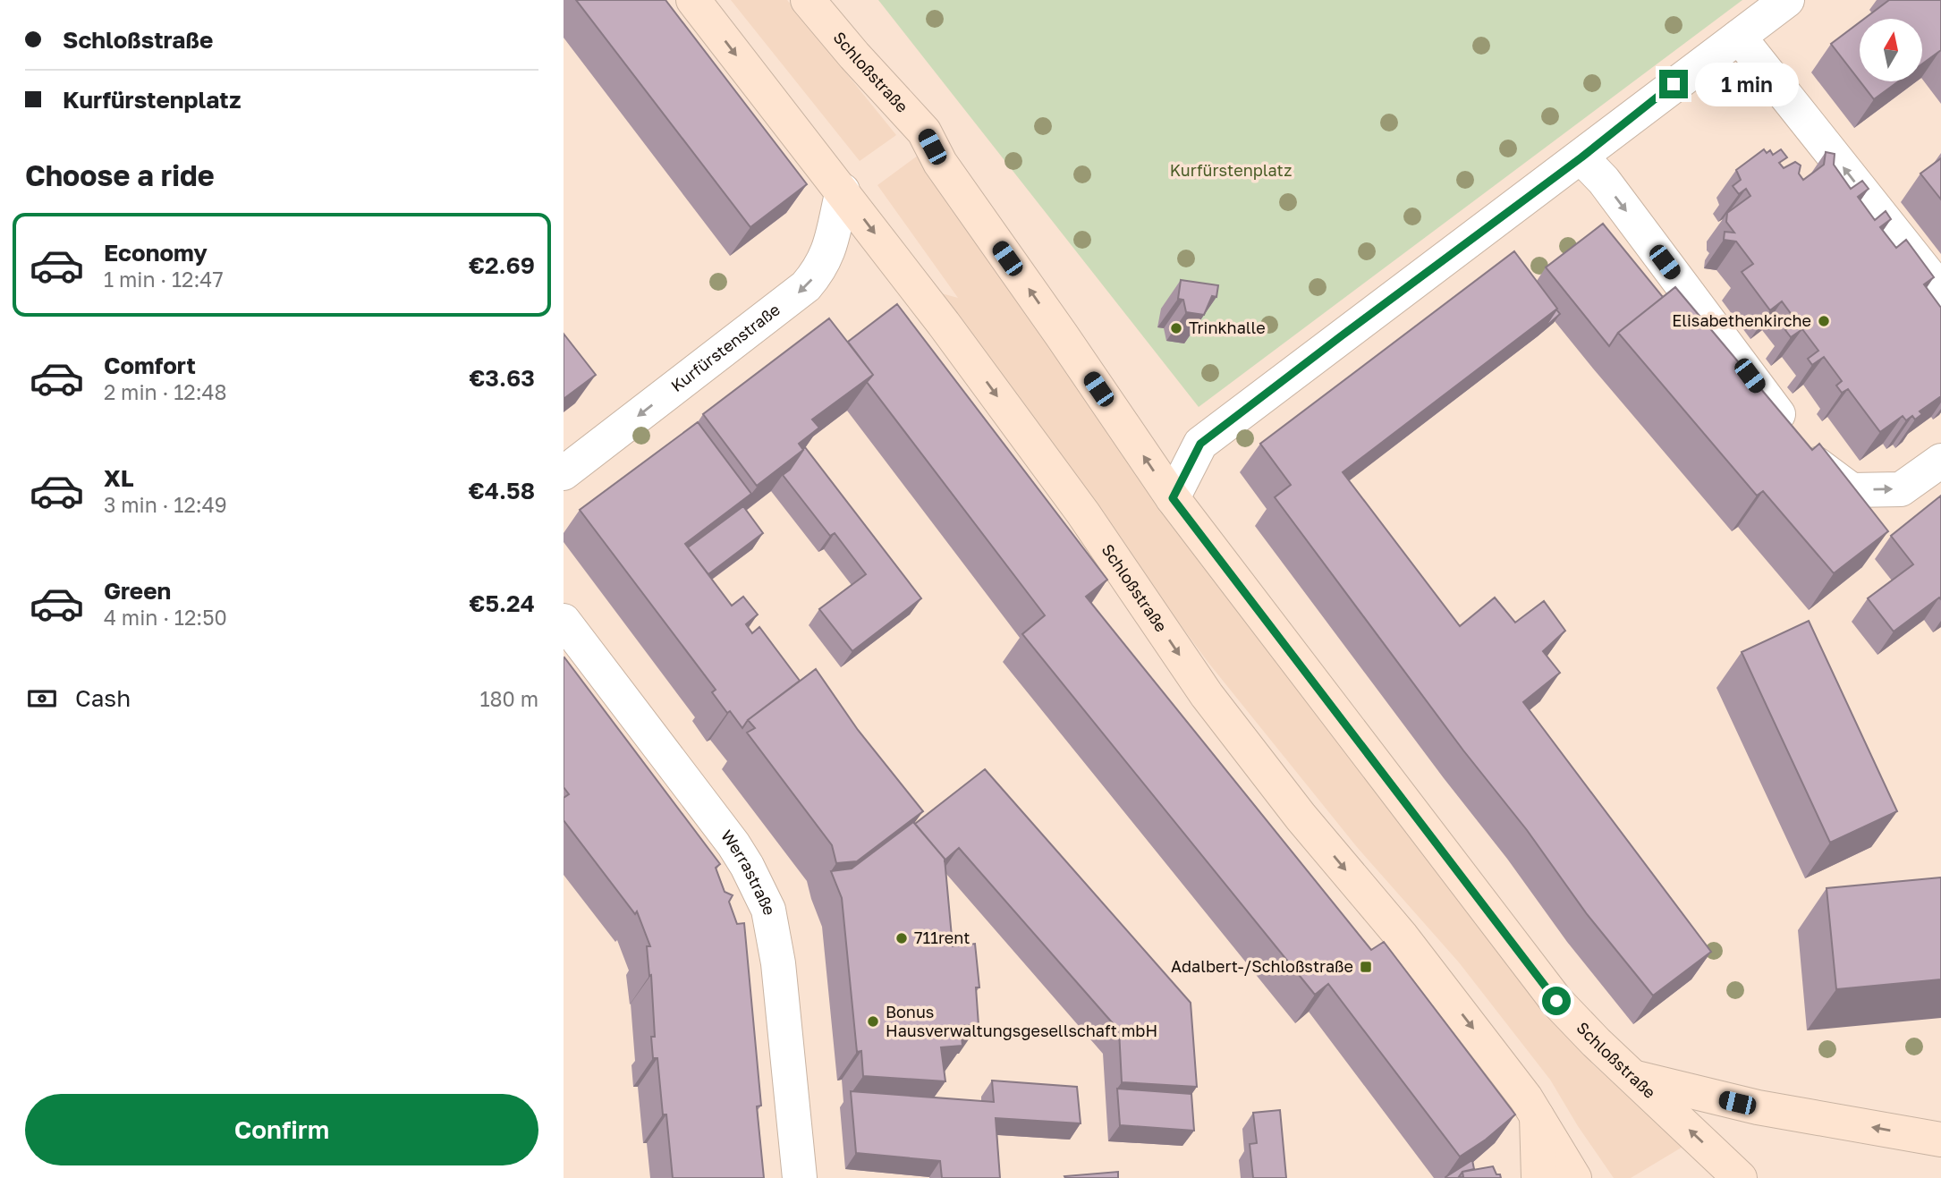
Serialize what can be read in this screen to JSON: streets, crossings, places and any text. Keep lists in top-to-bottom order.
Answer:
{
  "streets": {
    "street": ["Schloßstraße", "Kurfürstenstraße", "Werrastraße"]
  },
  "crossings": [
    ["Schloßstraße", "Kurfürstenstraße"]
  ],
  "one_way": ["Kurfürstenstraße"],
  "parks": ["Kurfürstenplatz"],
  "places": {
    "other": [
      "Elisabethenkirche",
      "Trinkhalle",
      "711rent",
      "Bonus Hausverwaltungsgesellschaft mbH"
    ],
    "transit": ["Adalbert-/Schloßstraße"]
  },
  "north": "top",
  "page": {
    "banner": ["Schloßstraße", "Kurfürstenplatz"],
    "bubble": "1 min",
    "heading": "Choose a ride",
    "list": [
      {
        "name": "Economy",
        "note": "1 min · 12:47",
        "value": "€2.69"
      },
      {
        "name": "Comfort",
        "note": "2 min · 12:48",
        "value": "€3.63"
      },
      {
        "name": "XL",
        "note": "3 min · 12:49",
        "value": "€4.58"
      },
      {
        "name": "Green",
        "note": "4 min · 12:50",
        "value": "€5.24"
      }
    ],
    "pay": ["Cash", "180 m"],
    "buttons": "Confirm"
  }
}
